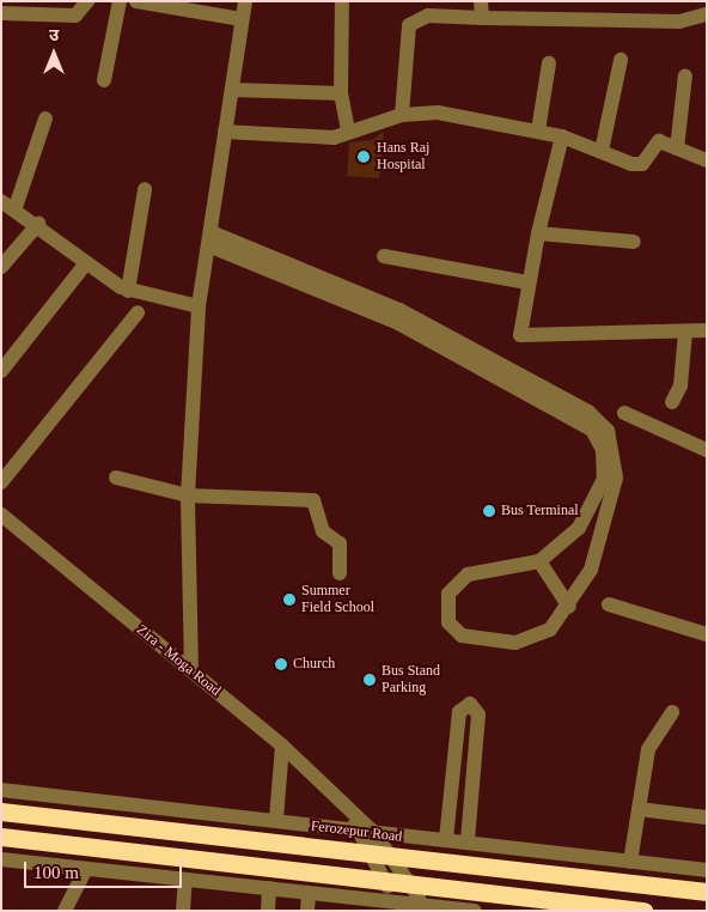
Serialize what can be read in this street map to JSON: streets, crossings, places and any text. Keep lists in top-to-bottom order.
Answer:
{
  "streets": {
    "highway": ["Ferozepur Road"],
    "street": ["Zira - Moga Road"]
  },
  "places": [
    "Hans Raj Hospital",
    "Bus Terminal",
    "Summer Field School",
    "Church",
    "Bus Stand Parking"
  ],
  "scale_bar": "100 m",
  "north": "top"
}
